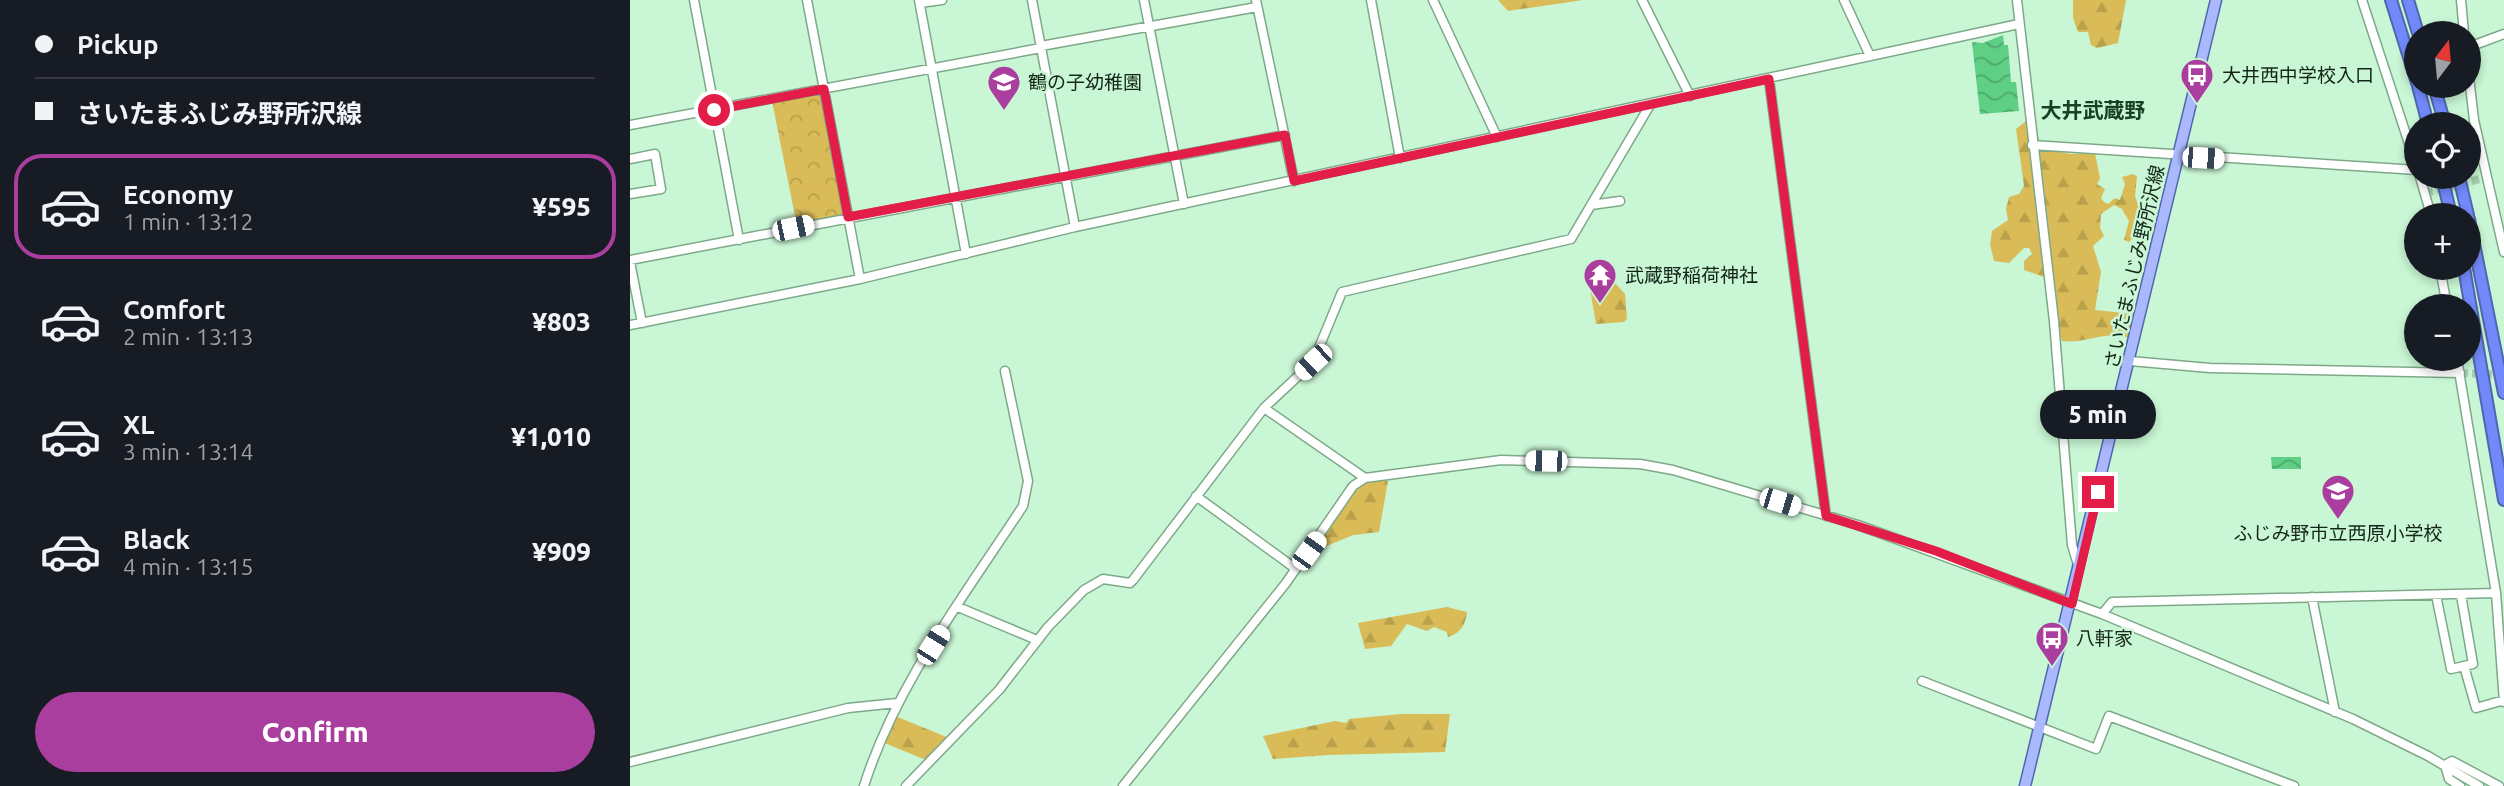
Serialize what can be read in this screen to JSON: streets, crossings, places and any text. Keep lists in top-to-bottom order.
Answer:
{
  "streets": {
    "main road": ["さいたまふじみ野所沢線"]
  },
  "districts": ["大井武蔵野"],
  "places": {
    "bus stop": ["大井西中学校入口", "八軒家"],
    "school or university": ["鶴の子幼稚園", "ふじみ野市立西原小学校"],
    "temple": ["武蔵野稲荷神社"]
  },
  "north": "top",
  "page": {
    "banner": ["Pickup", "さいたまふじみ野所沢線"],
    "map_buttons": ["+", "−"],
    "list": [
      {
        "name": "Economy",
        "note": "1 min · 13:12",
        "value": "¥595"
      },
      {
        "name": "Comfort",
        "note": "2 min · 13:13",
        "value": "¥803"
      },
      {
        "name": "XL",
        "note": "3 min · 13:14",
        "value": "¥1,010"
      },
      {
        "name": "Black",
        "note": "4 min · 13:15",
        "value": "¥909"
      }
    ],
    "bubble": "5 min",
    "buttons": "Confirm"
  }
}
